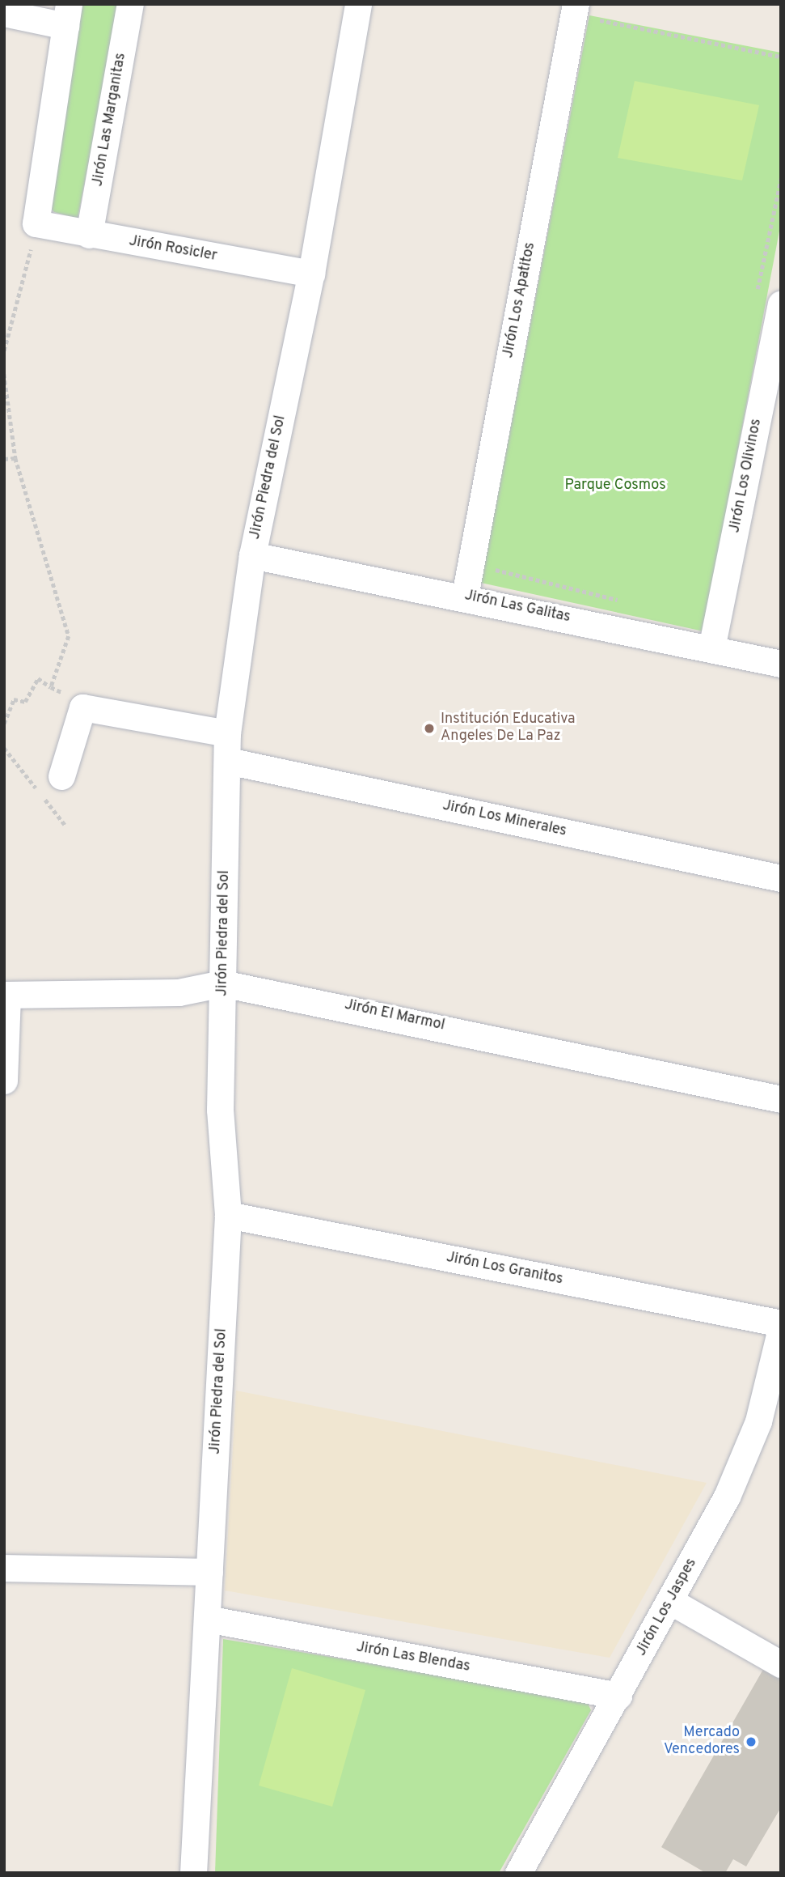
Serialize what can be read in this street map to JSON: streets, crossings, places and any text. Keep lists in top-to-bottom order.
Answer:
{
  "streets": {
    "street": [
      "Jirón Las Marganitas",
      "Jirón Rosicler",
      "Jirón Los Apatitos",
      "Jirón Los Olivinos",
      "Jirón Piedra del Sol",
      "Jirón Las Galitas",
      "Jirón Los Minerales",
      "Jirón El Marmol",
      "Jirón Los Granitos",
      "Jirón Los Jaspes",
      "Jirón Las Blendas"
    ]
  },
  "crossings": [
    ["Jirón Las Marganitas", "Jirón Rosicler"],
    ["Jirón Rosicler", "Jirón Piedra del Sol"],
    ["Jirón Los Apatitos", "Jirón Las Galitas"],
    ["Jirón Los Olivinos", "Jirón Las Galitas"],
    ["Jirón Piedra del Sol", "Jirón Las Galitas"],
    ["Jirón Piedra del Sol", "Jirón Los Minerales"],
    ["Jirón Piedra del Sol", "Jirón El Marmol"],
    ["Jirón Piedra del Sol", "Jirón Los Granitos"],
    ["Jirón Piedra del Sol", "Jirón Las Blendas"],
    ["Jirón Los Jaspes", "Jirón Las Blendas"]
  ],
  "parks": ["Parque Cosmos"],
  "places": ["Institución Educativa Angeles De La Paz", "Mercado Vencedores"]
}
